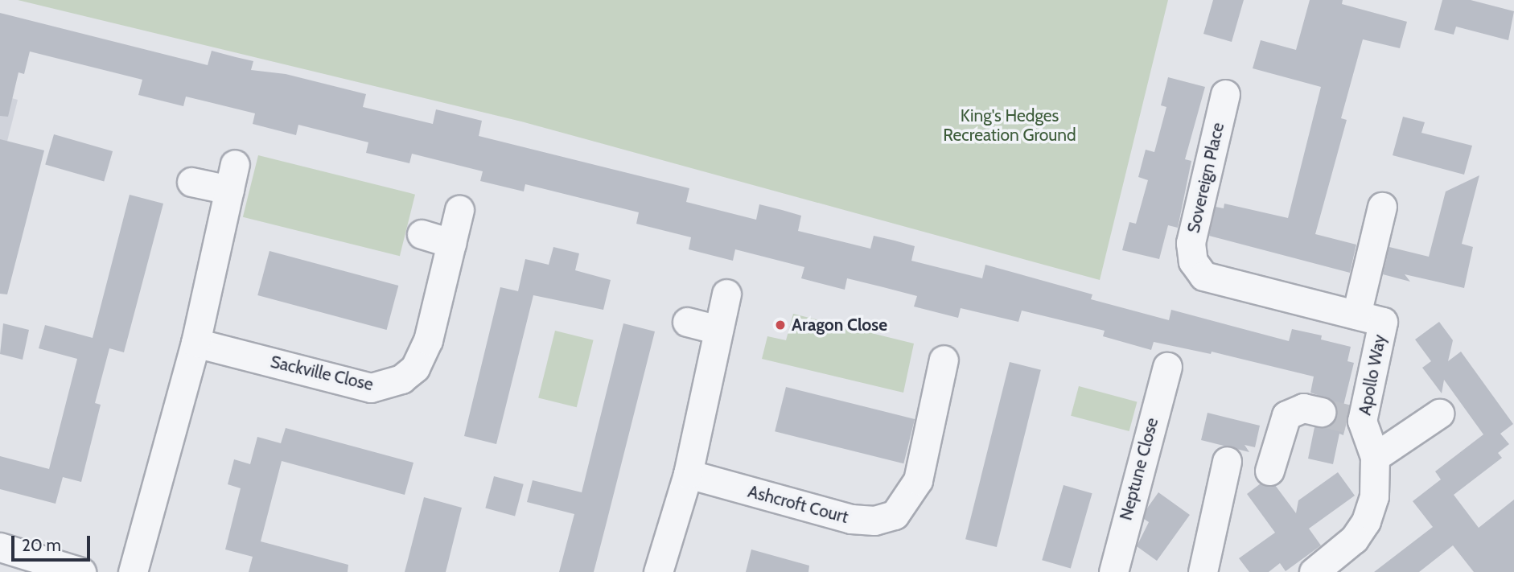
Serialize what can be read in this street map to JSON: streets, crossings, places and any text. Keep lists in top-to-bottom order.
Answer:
{
  "streets": {
    "street": [
      "Sovereign Place",
      "Sackville Close",
      "Apollo Way",
      "Neptune Close",
      "Ashcroft Court"
    ]
  },
  "crossings": [
    ["Sovereign Place", "Apollo Way"]
  ],
  "parks": ["King's Hedges Recreation Ground"],
  "places": ["Aragon Close"],
  "scale_bar": "20 m"
}
